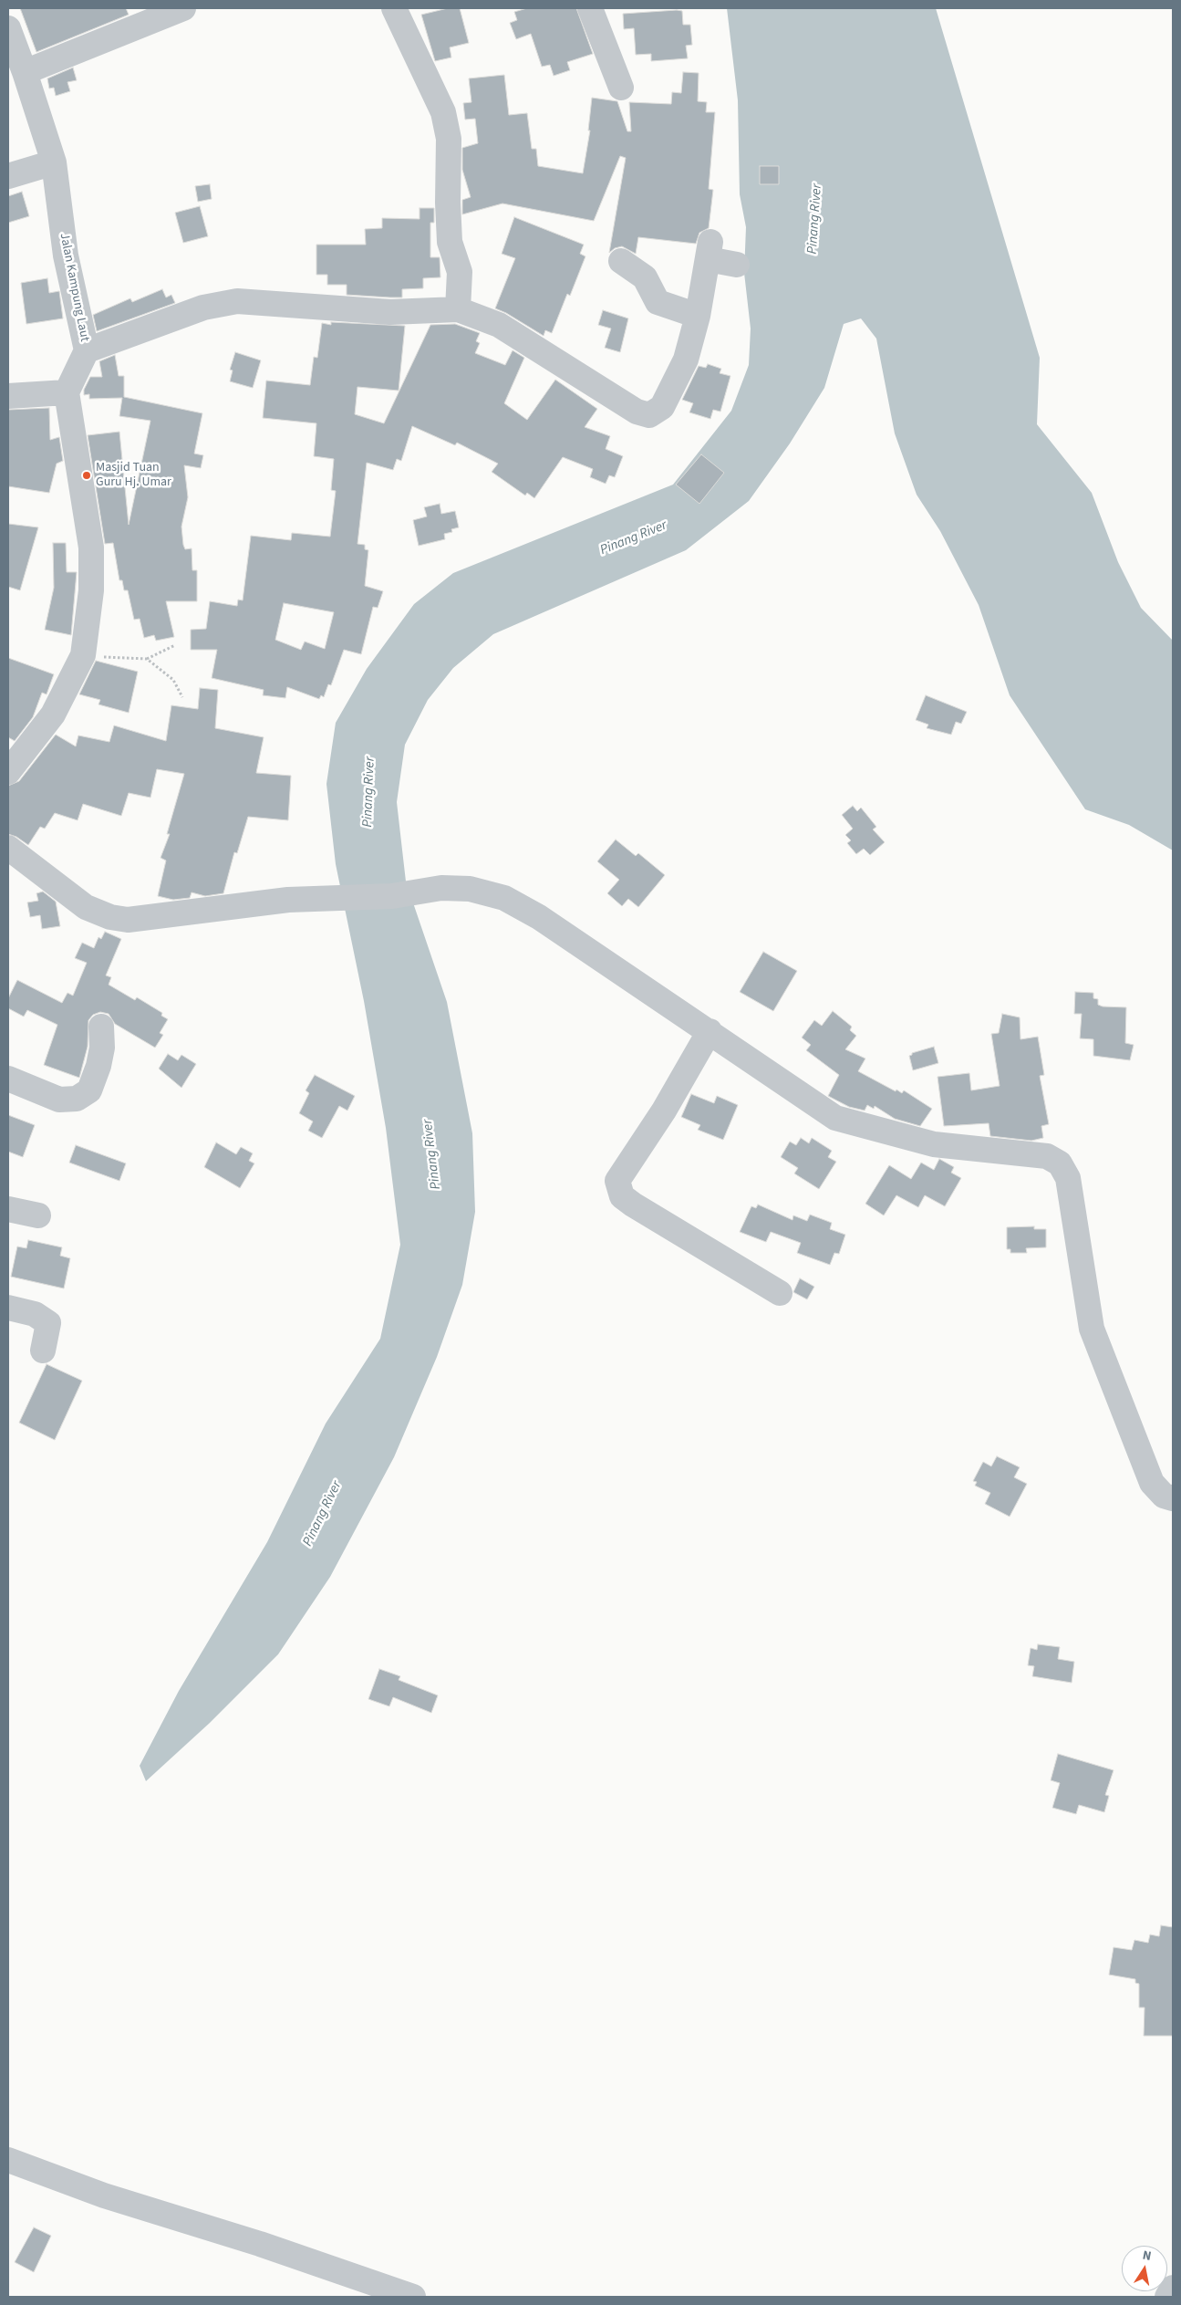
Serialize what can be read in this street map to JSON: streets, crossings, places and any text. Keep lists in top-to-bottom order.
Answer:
{
  "streets": {
    "street": ["Jalan Kampung Laut"]
  },
  "water": ["Pinang River"],
  "places": ["Masjid Tuan Guru Hj. Umar"],
  "north": "top"
}
